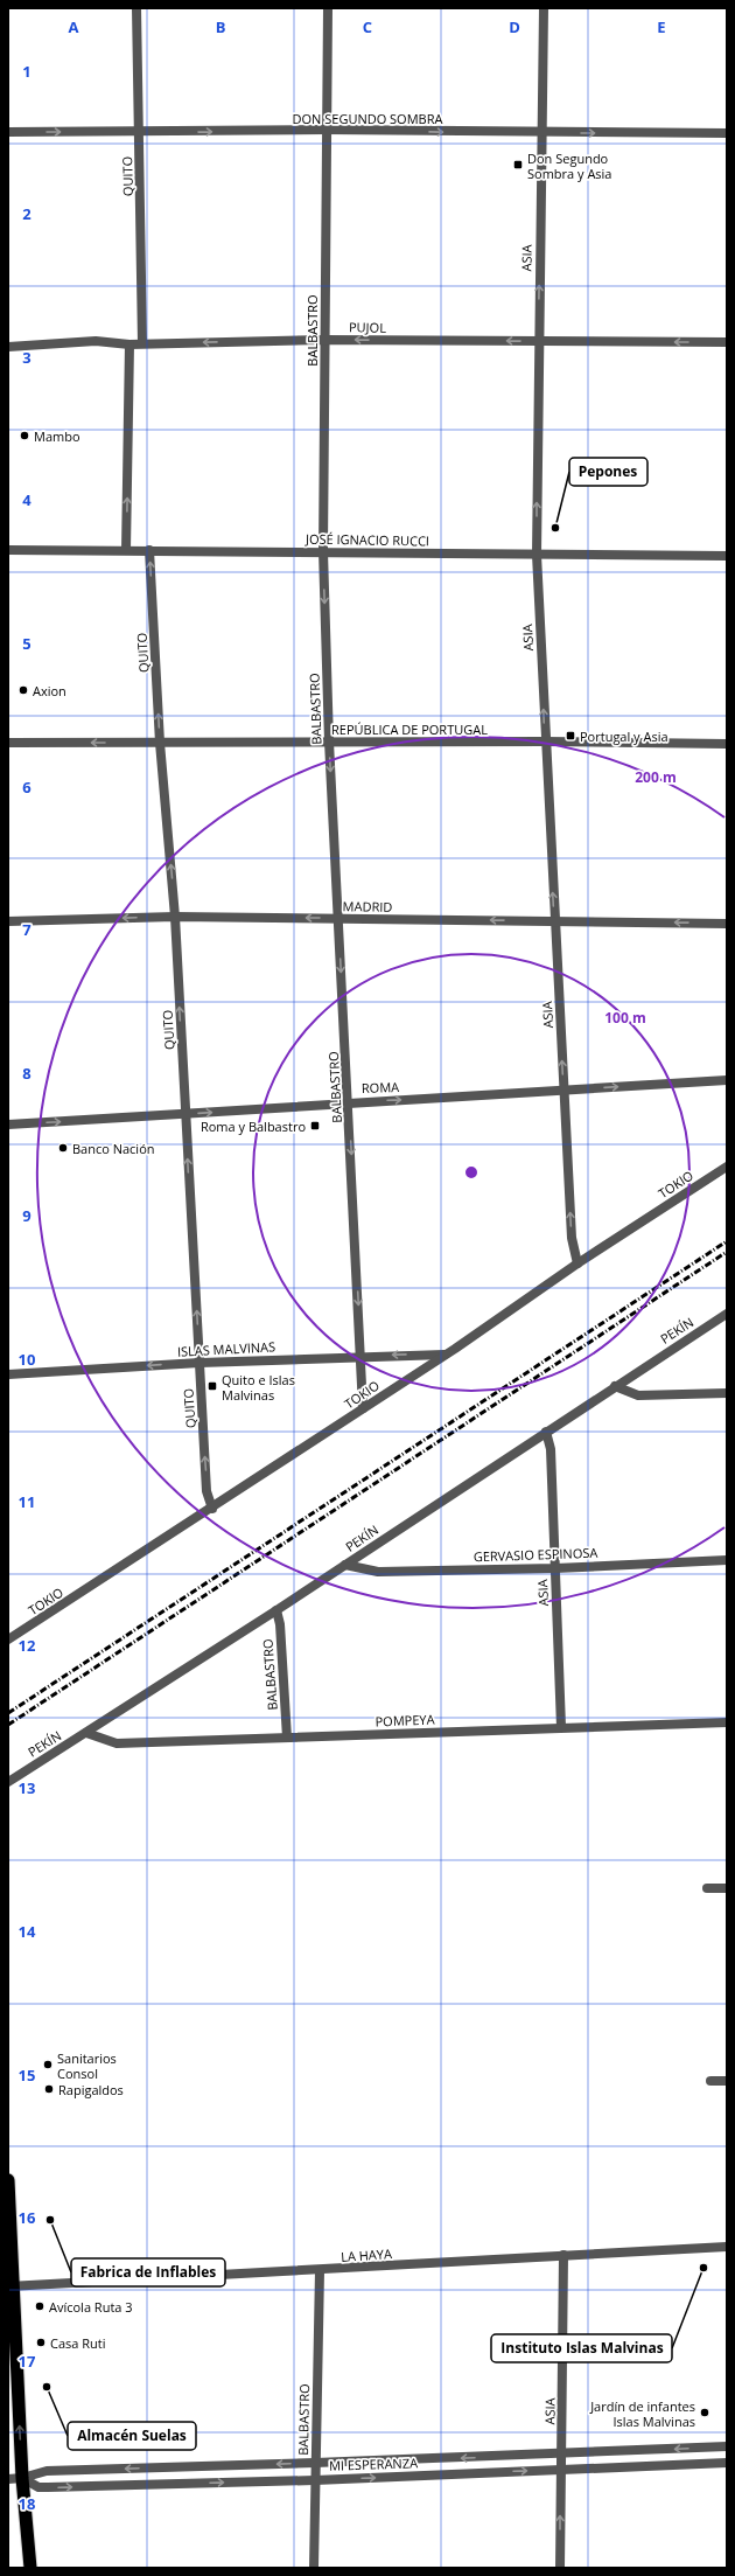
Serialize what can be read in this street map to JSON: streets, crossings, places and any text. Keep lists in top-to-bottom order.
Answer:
{
  "streets": {
    "street": [
      "DON SEGUNDO SOMBRA",
      "QUITO",
      "ASIA",
      "PUJOL",
      "BALBASTRO",
      "JOSÉ IGNACIO RUCCI",
      "REPÚBLICA DE PORTUGAL",
      "MADRID",
      "ROMA",
      "TOKIO",
      "PEKÍN",
      "ISLAS MALVINAS",
      "GERVASIO ESPINOSA",
      "POMPEYA",
      "LA HAYA",
      "MI ESPERANZA"
    ]
  },
  "crossings": [
    ["DON SEGUNDO SOMBRA", "QUITO"],
    ["DON SEGUNDO SOMBRA", "ASIA"],
    ["DON SEGUNDO SOMBRA", "BALBASTRO"],
    ["QUITO", "PUJOL"],
    ["QUITO", "JOSÉ IGNACIO RUCCI"],
    ["QUITO", "REPÚBLICA DE PORTUGAL"],
    ["QUITO", "MADRID"],
    ["QUITO", "ROMA"],
    ["QUITO", "TOKIO"],
    ["QUITO", "ISLAS MALVINAS"],
    ["ASIA", "PUJOL"],
    ["ASIA", "JOSÉ IGNACIO RUCCI"],
    ["ASIA", "REPÚBLICA DE PORTUGAL"],
    ["ASIA", "MADRID"],
    ["ASIA", "ROMA"],
    ["ASIA", "TOKIO"],
    ["ASIA", "PEKÍN"],
    ["ASIA", "GERVASIO ESPINOSA"],
    ["ASIA", "POMPEYA"],
    ["ASIA", "LA HAYA"],
    ["ASIA", "MI ESPERANZA"],
    ["PUJOL", "BALBASTRO"],
    ["BALBASTRO", "JOSÉ IGNACIO RUCCI"],
    ["BALBASTRO", "REPÚBLICA DE PORTUGAL"],
    ["BALBASTRO", "MADRID"],
    ["BALBASTRO", "ROMA"],
    ["BALBASTRO", "TOKIO"],
    ["BALBASTRO", "PEKÍN"],
    ["BALBASTRO", "ISLAS MALVINAS"],
    ["BALBASTRO", "POMPEYA"],
    ["BALBASTRO", "LA HAYA"],
    ["BALBASTRO", "MI ESPERANZA"],
    ["TOKIO", "ISLAS MALVINAS"],
    ["PEKÍN", "GERVASIO ESPINOSA"],
    ["PEKÍN", "POMPEYA"]
  ],
  "one_way": [
    "DON SEGUNDO SOMBRA",
    "QUITO",
    "ASIA",
    "PUJOL",
    "BALBASTRO",
    "MADRID",
    "ROMA",
    "ISLAS MALVINAS"
  ],
  "places": {
    "transit": [
      "Don Segundo Sombra y Asia",
      "Portugal y Asia",
      "Roma y Balbastro",
      "Quito e Islas Malvinas"
    ],
    "other": [
      "Mambo",
      "Pepones",
      "Axion",
      "Banco Nación",
      "Sanitarios Consol",
      "Rapigaldos",
      "Fabrica de Inflables",
      "Instituto Islas Malvinas",
      "Avícola Ruta 3",
      "Casa Ruti",
      "Almacén Suelas",
      "Jardín de infantes Islas Malvinas"
    ]
  },
  "grid": {
    "columns": [
      "A",
      "B",
      "C",
      "D",
      "E"
    ],
    "rows": [
      "1",
      "2",
      "3",
      "4",
      "5",
      "6",
      "7",
      "8",
      "9",
      "10",
      "11",
      "12",
      "13",
      "14",
      "15",
      "16",
      "17",
      "18"
    ]
  },
  "rings": ["200 m", "100 m"]
}
